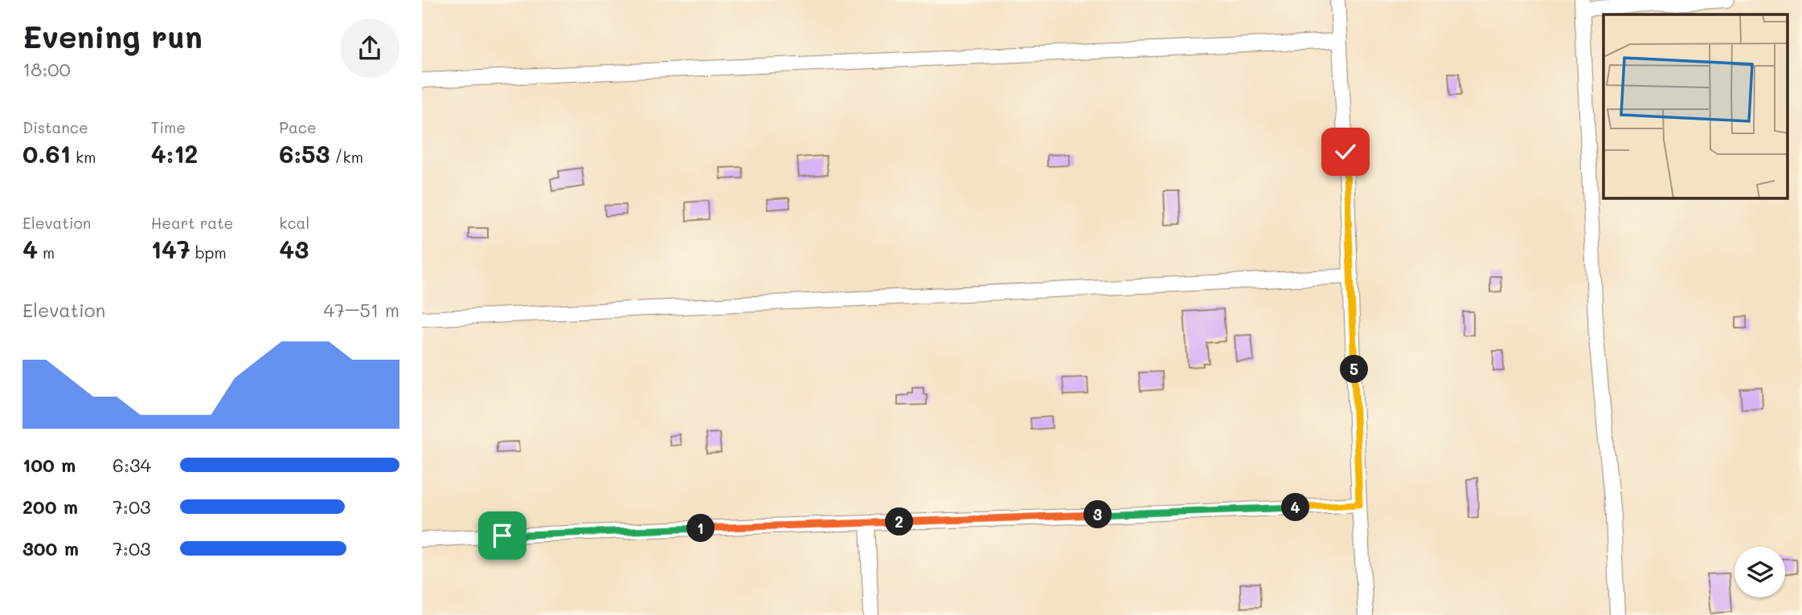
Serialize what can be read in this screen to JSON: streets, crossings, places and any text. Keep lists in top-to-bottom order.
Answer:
{
  "page": {
    "heading": ["Evening run", "18:00"],
    "stats": [
      ["Distance", "0.61 km"],
      ["Time", "4:12"],
      ["Pace", "6:53 /km"],
      ["Elevation", "4 m"],
      ["Heart rate", "147 bpm"],
      ["kcal", "43"]
    ],
    "chart": ["Elevation", "47–51 m"],
    "pins": [
      "5",
      "4",
      "3",
      "2",
      "1"
    ],
    "list": [
      {
        "name": "100 m",
        "note": "6:34"
      },
      {
        "name": "200 m",
        "note": "7:03"
      },
      {
        "name": "300 m",
        "note": "7:03"
      }
    ]
  }
}
